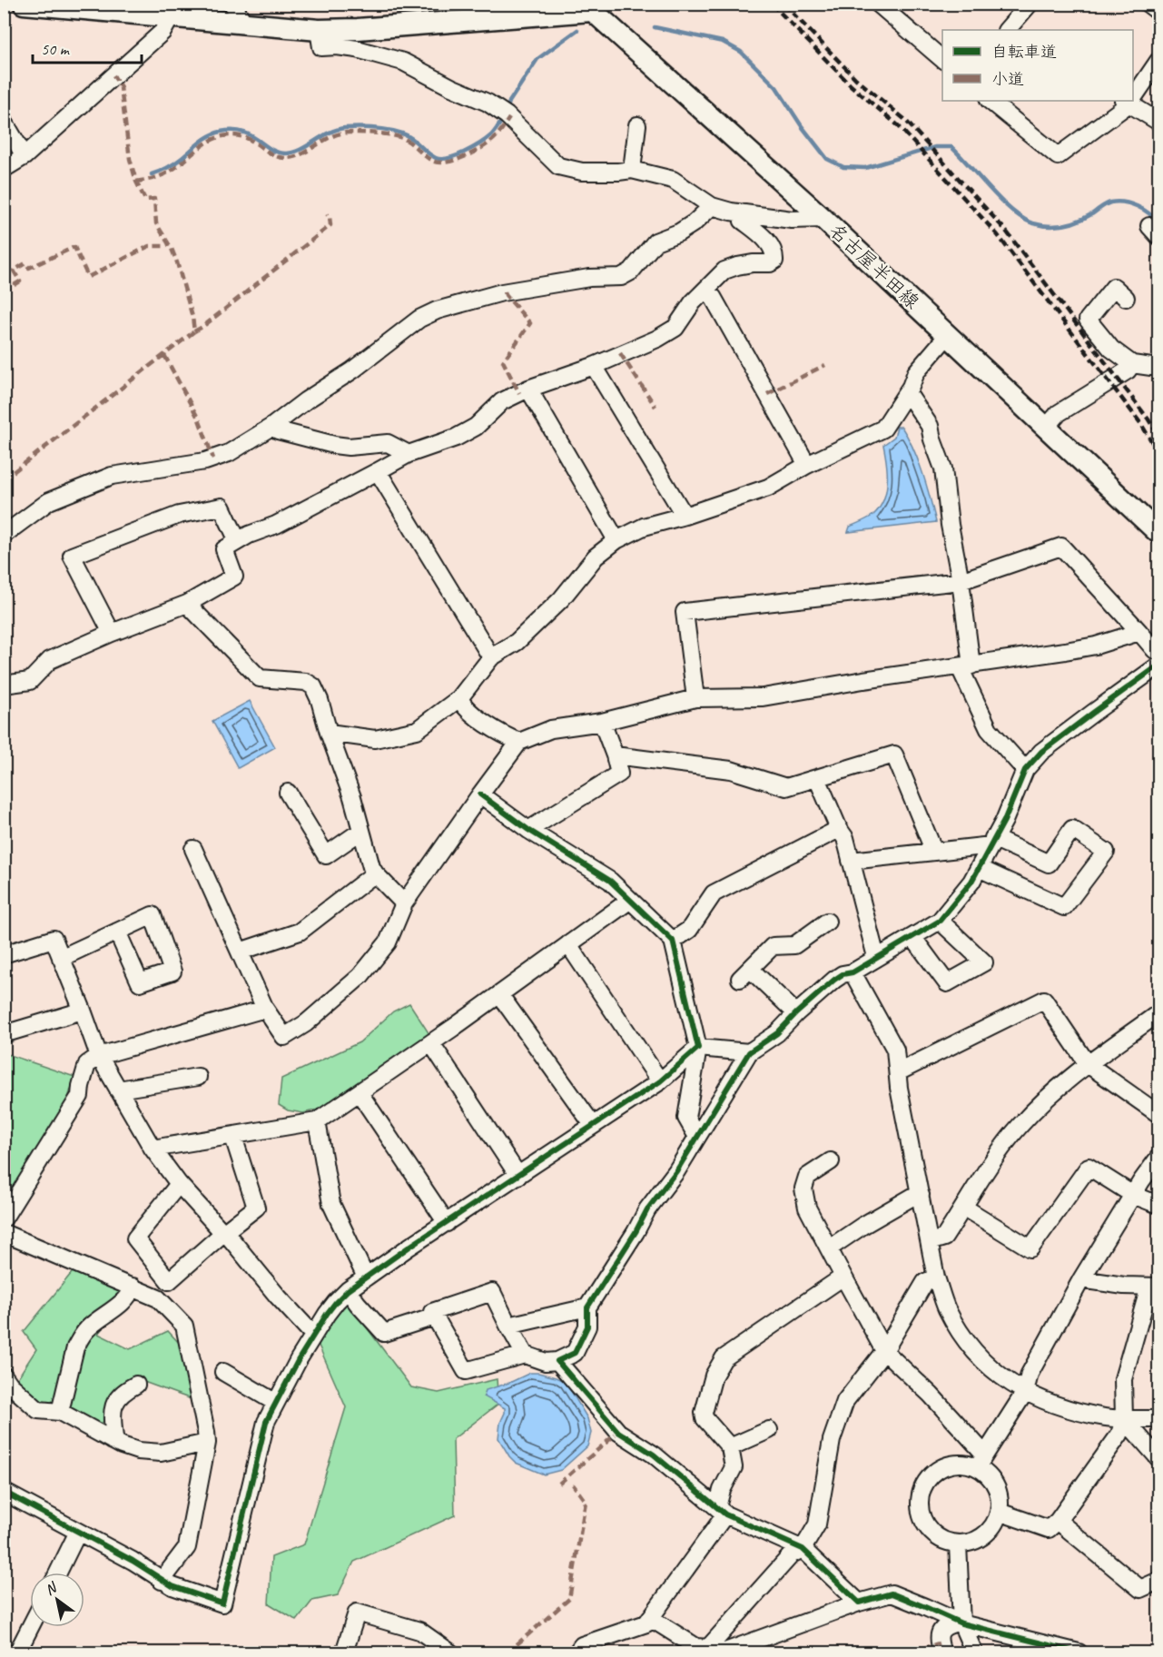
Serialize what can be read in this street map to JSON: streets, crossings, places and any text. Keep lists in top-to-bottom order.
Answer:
{
  "streets": {
    "main road": ["名古屋半田線"]
  },
  "legend": ["自転車道", "小道"],
  "scale_bar": "50 m",
  "north": "top left"
}
